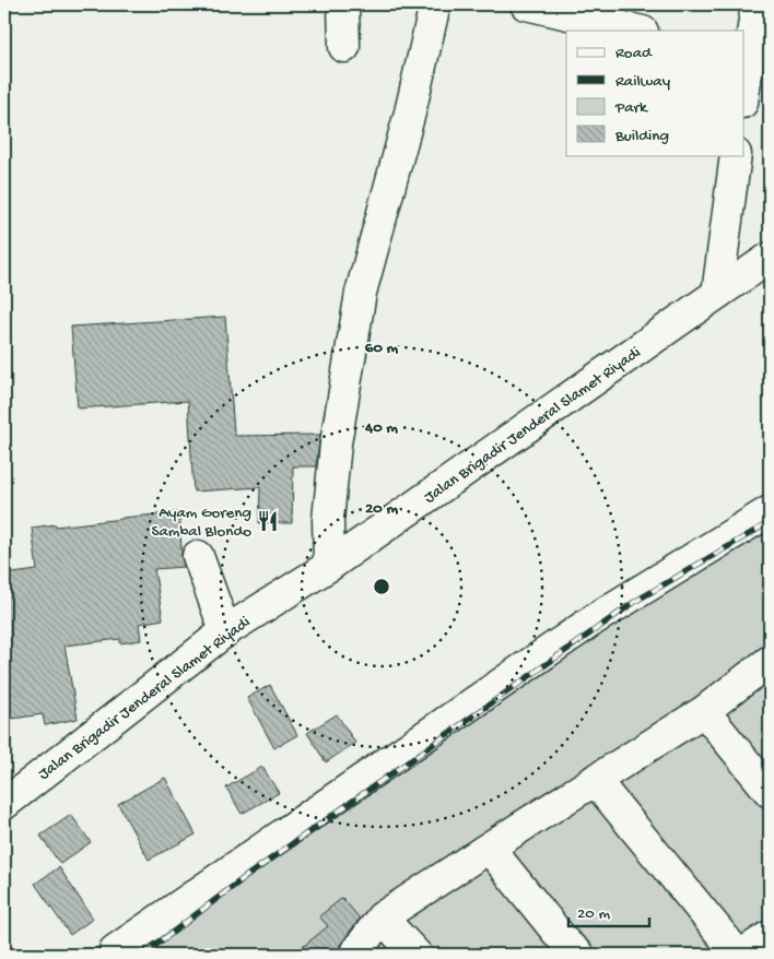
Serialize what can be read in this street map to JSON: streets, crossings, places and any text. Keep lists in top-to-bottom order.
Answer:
{
  "streets": {
    "street": ["Jalan Brigadir Jenderal Slamet Riyadi"]
  },
  "places": {
    "restaurant": ["Ayam Goreng Sambal Blondo"]
  },
  "legend": [
    "Road",
    "Railway",
    "Park",
    "Building"
  ],
  "scale_bar": "20 m",
  "rings": ["60 m", "40 m", "20 m"]
}
